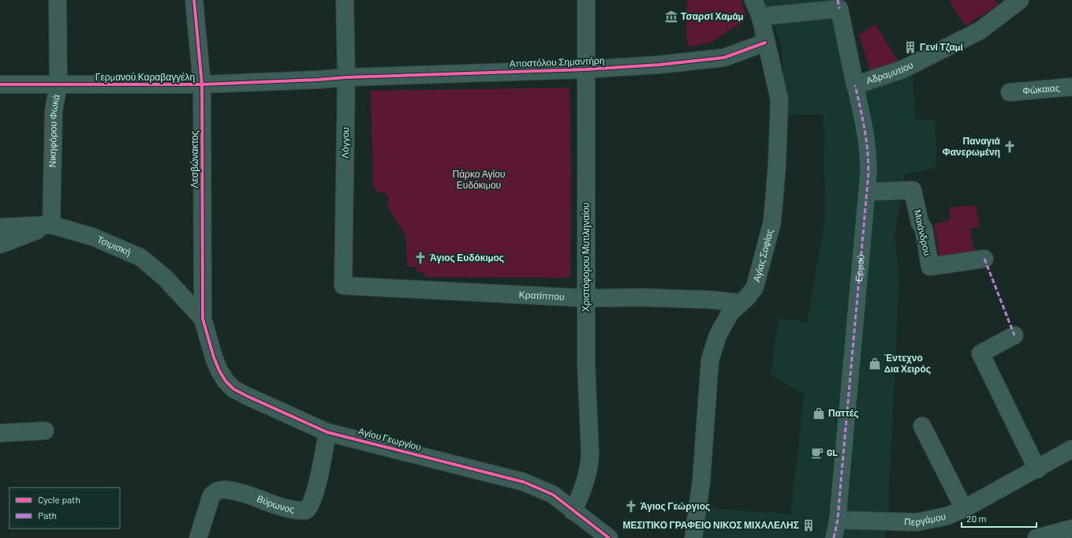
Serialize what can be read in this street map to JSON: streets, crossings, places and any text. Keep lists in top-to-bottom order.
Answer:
{
  "streets": {
    "street": [
      "Αποστόλου Σημαντήρη",
      "Αδραμυτίου",
      "Γερμανού Καραβαγγέλη",
      "Φώκαιας",
      "Νικηφόρου Φωκά",
      "Λόγγου",
      "Λεσβώνακτος",
      "Μαιάνδρου",
      "Τσιμισκή",
      "Αγίας Σοφίας",
      "Χριστόφορου Μυτιληναίου",
      "Ερμού",
      "Κρατίππου",
      "Αγίου Γεωργίου",
      "Βύρωνος",
      "Περγάμου"
    ]
  },
  "crossings": [
    ["Αποστόλου Σημαντήρη", "Γερμανού Καραβαγγέλη"],
    ["Αποστόλου Σημαντήρη", "Λόγγου"],
    ["Αποστόλου Σημαντήρη", "Αγίας Σοφίας"],
    ["Αποστόλου Σημαντήρη", "Χριστόφορου Μυτιληναίου"],
    ["Αδραμυτίου", "Ερμού"],
    ["Γερμανού Καραβαγγέλη", "Νικηφόρου Φωκά"],
    ["Γερμανού Καραβαγγέλη", "Λόγγου"],
    ["Γερμανού Καραβαγγέλη", "Λεσβώνακτος"],
    ["Νικηφόρου Φωκά", "Τσιμισκή"],
    ["Λόγγου", "Κρατίππου"],
    ["Λεσβώνακτος", "Τσιμισκή"],
    ["Λεσβώνακτος", "Αγίου Γεωργίου"],
    ["Μαιάνδρου", "Ερμού"],
    ["Τσιμισκή", "Αγίου Γεωργίου"],
    ["Αγίας Σοφίας", "Κρατίππου"],
    ["Χριστόφορου Μυτιληναίου", "Κρατίππου"],
    ["Χριστόφορου Μυτιληναίου", "Αγίου Γεωργίου"],
    ["Ερμού", "Περγάμου"],
    ["Αγίου Γεωργίου", "Βύρωνος"]
  ],
  "parks": ["Πάρκο Αγίου Ευδόκιμου"],
  "places": {
    "museum": ["Τσαρσί Χαμάμ"],
    "building": ["Γενί Τζαμί", "ΜΕΣΙΤΙΚΟ ΓΡΑΦΕΙΟ ΝΙΚΟΣ ΜΙΧΑΛΕΛΗΣ"],
    "church": ["Παναγιά Φανερωμένη", "Άγιος Ευδόκιμος", "Άγιος Γεώργιος"],
    "shop": ["Έντεχνο Δια Χειρός", "Παττές"],
    "cafe": ["GL"]
  },
  "legend": ["Cycle path", "Path"],
  "scale_bar": "20 m"
}
